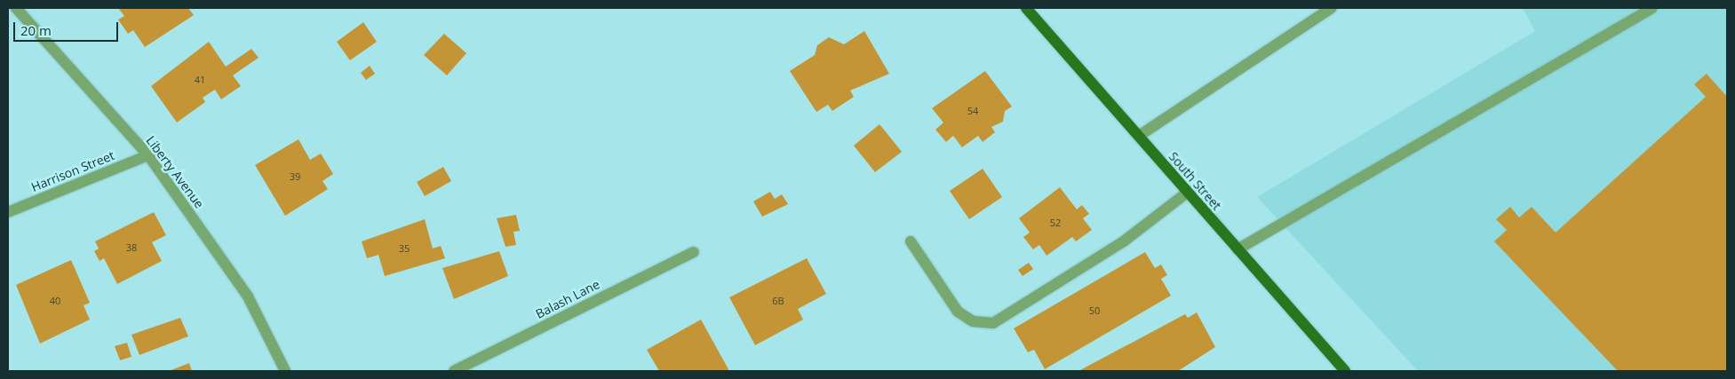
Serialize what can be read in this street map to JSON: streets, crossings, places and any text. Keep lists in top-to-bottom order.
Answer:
{
  "streets": {
    "main road": ["South Street"],
    "street": ["Harrison Street", "Liberty Avenue", "Balash Lane"]
  },
  "crossings": [
    ["Harrison Street", "Liberty Avenue"]
  ],
  "house_numbers": [
    "41",
    "54",
    "39",
    "52",
    "38",
    "35",
    "40",
    "6B",
    "50"
  ],
  "scale_bar": "20 m"
}
